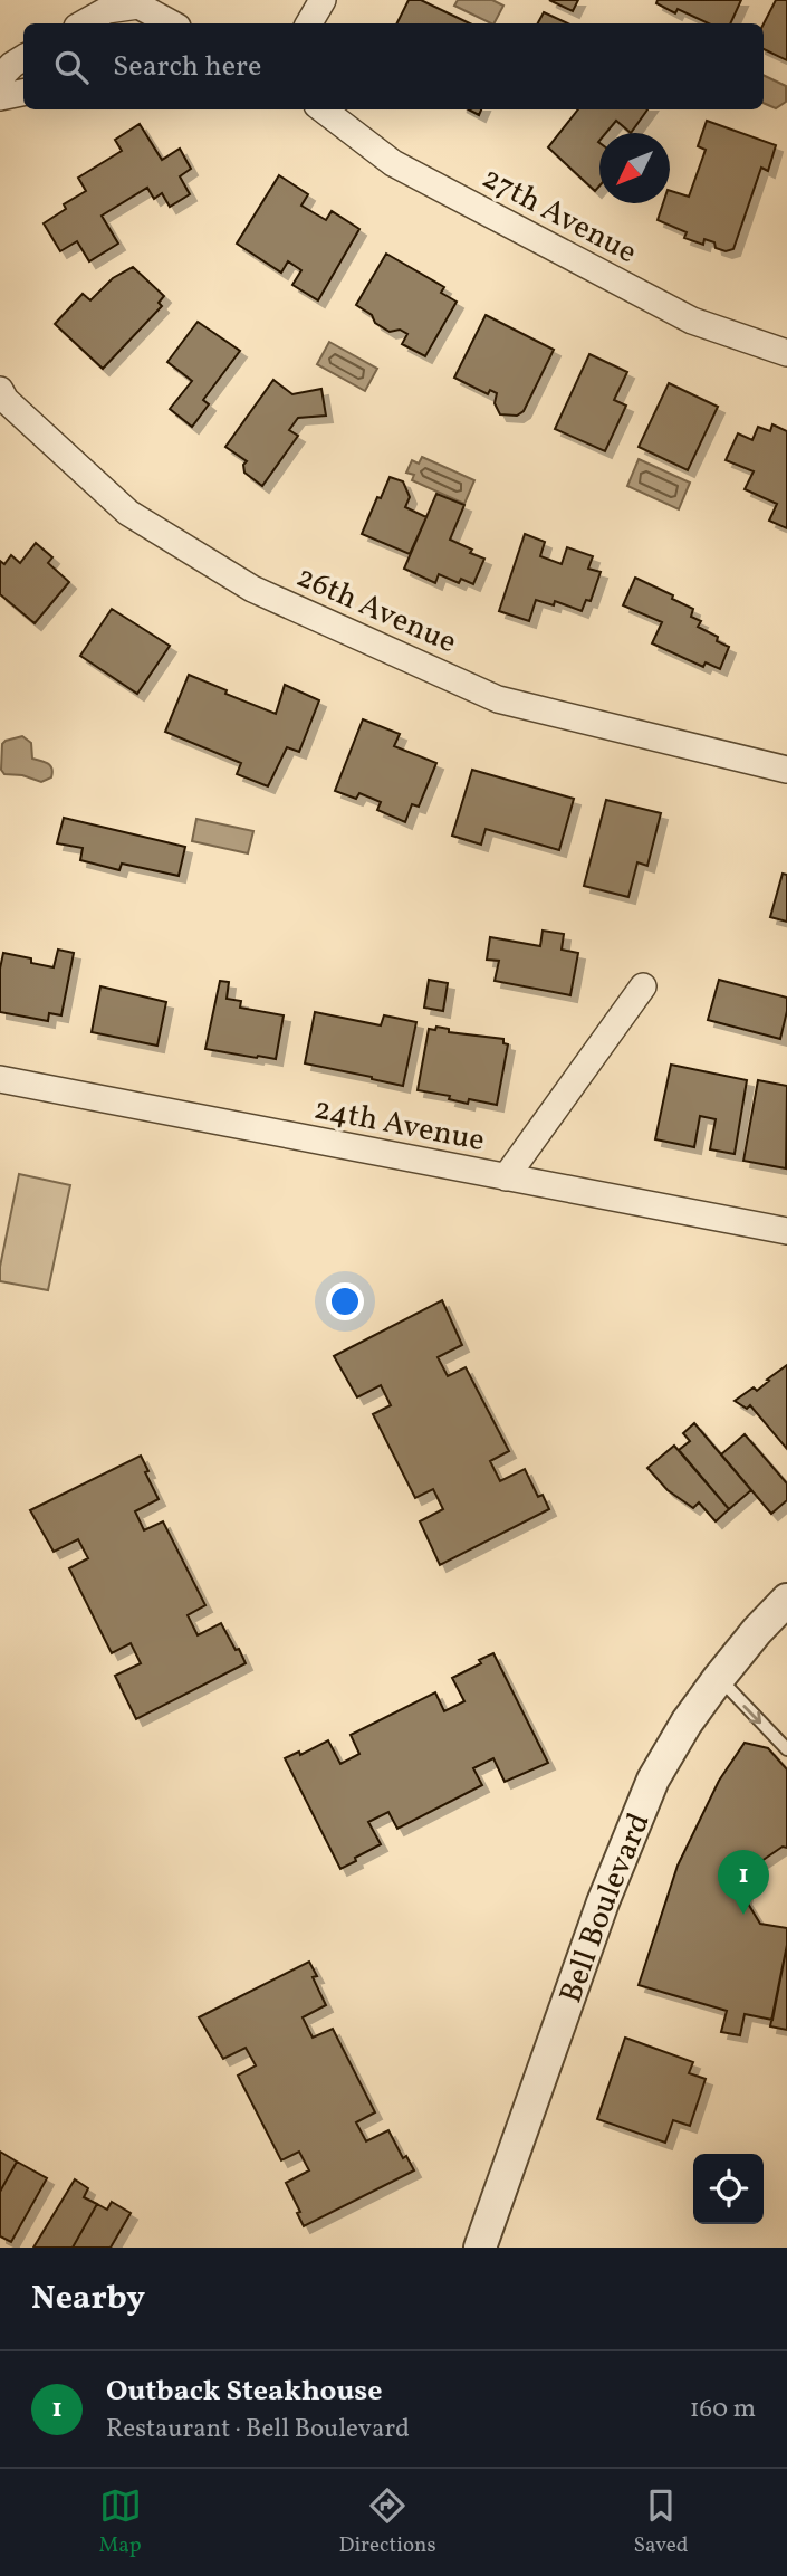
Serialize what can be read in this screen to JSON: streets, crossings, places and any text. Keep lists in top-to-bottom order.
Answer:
{
  "streets": {
    "street": [
      "27th Avenue",
      "26th Avenue",
      "24th Avenue",
      "Bell Boulevard"
    ]
  },
  "north": "bottom left",
  "page": {
    "search": "Search here",
    "pins": "1",
    "heading": "Nearby",
    "list": [
      {
        "mark": "1",
        "name": "Outback Steakhouse",
        "note": "Restaurant · Bell Boulevard",
        "value": "160 m"
      }
    ],
    "nav": ["Map", "Directions", "Saved"]
  }
}
